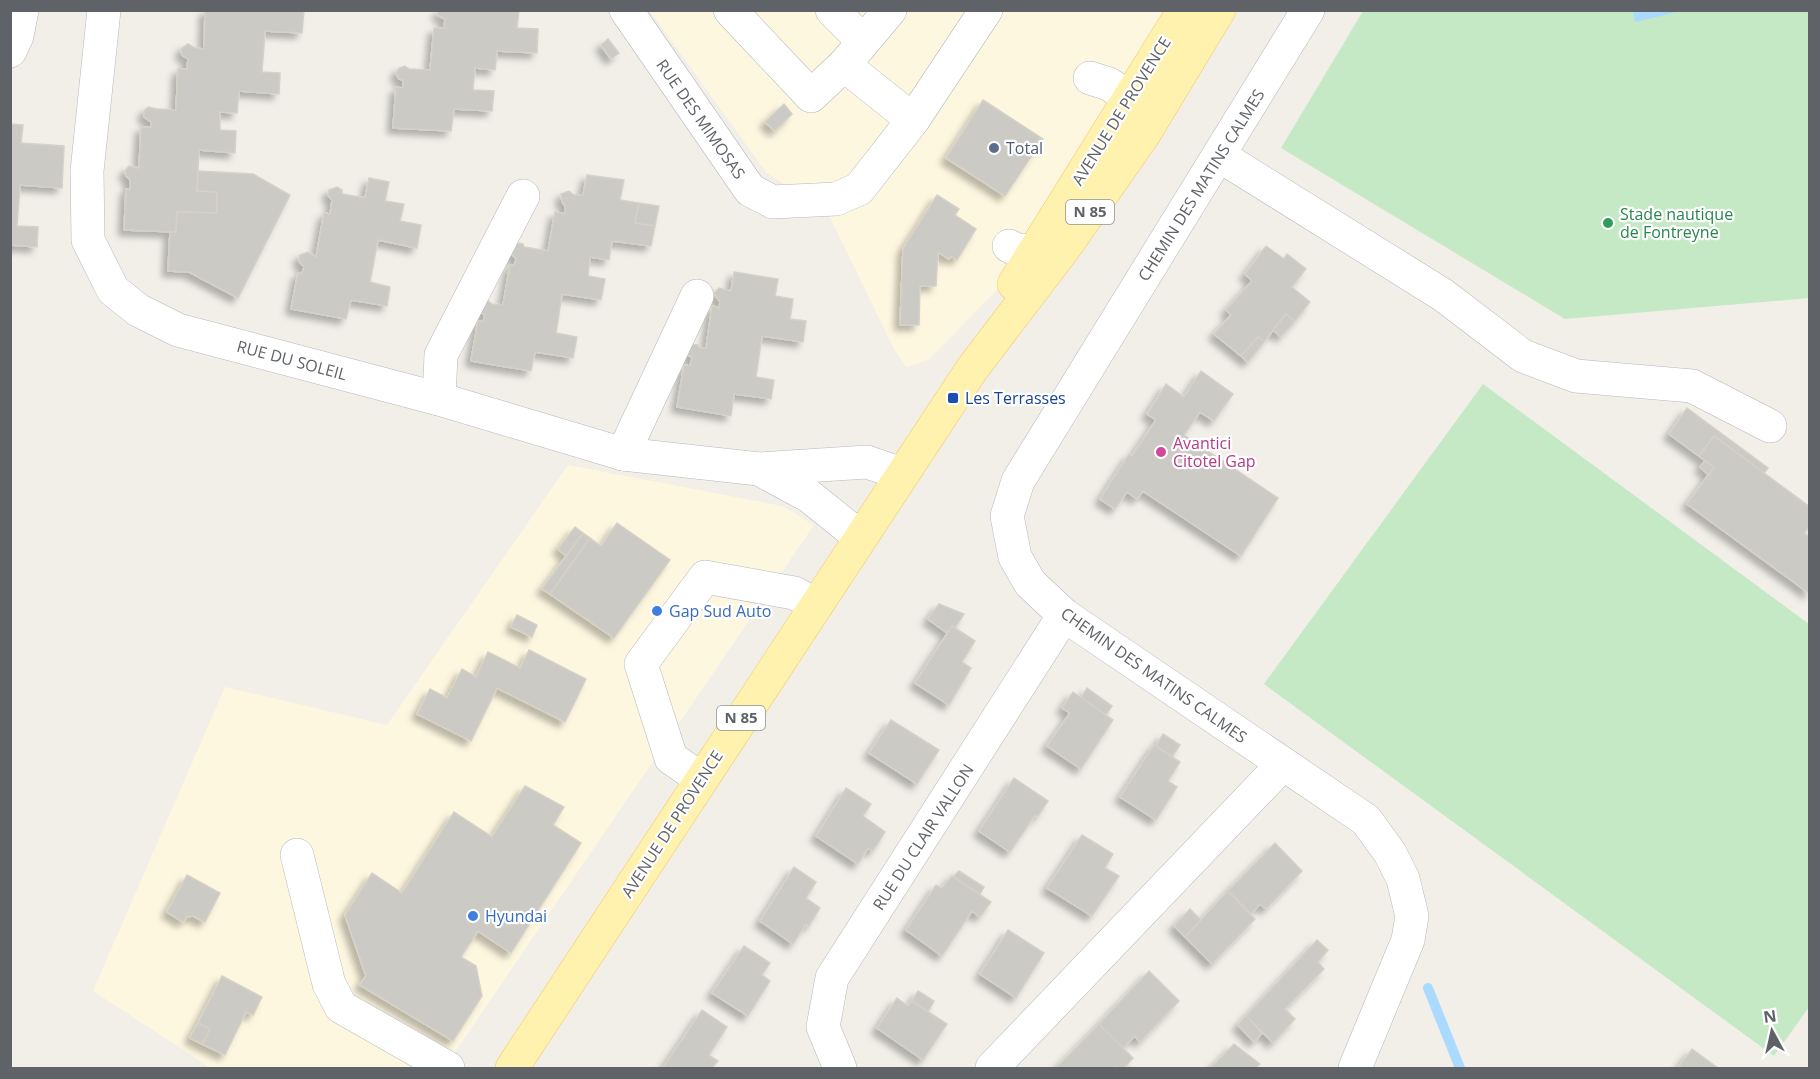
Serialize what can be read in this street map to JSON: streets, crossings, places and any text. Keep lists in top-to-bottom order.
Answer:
{
  "streets": {
    "main road": ["AVENUE DE PROVENCE", "N 85"],
    "street": [
      "RUE DES MIMOSAS",
      "CHEMIN DES MATINS CALMES",
      "RUE DU SOLEIL",
      "RUE DU CLAIR VALLON"
    ]
  },
  "crossings": [
    ["AVENUE DE PROVENCE", "RUE DU SOLEIL"],
    ["CHEMIN DES MATINS CALMES", "RUE DU CLAIR VALLON"]
  ],
  "places": {
    "other": [
      "Total",
      "Stade nautique de Fontreyne",
      "Avantici Citotel Gap",
      "Gap Sud Auto",
      "Hyundai"
    ],
    "transit": ["Les Terrasses"]
  },
  "north": "top"
}
